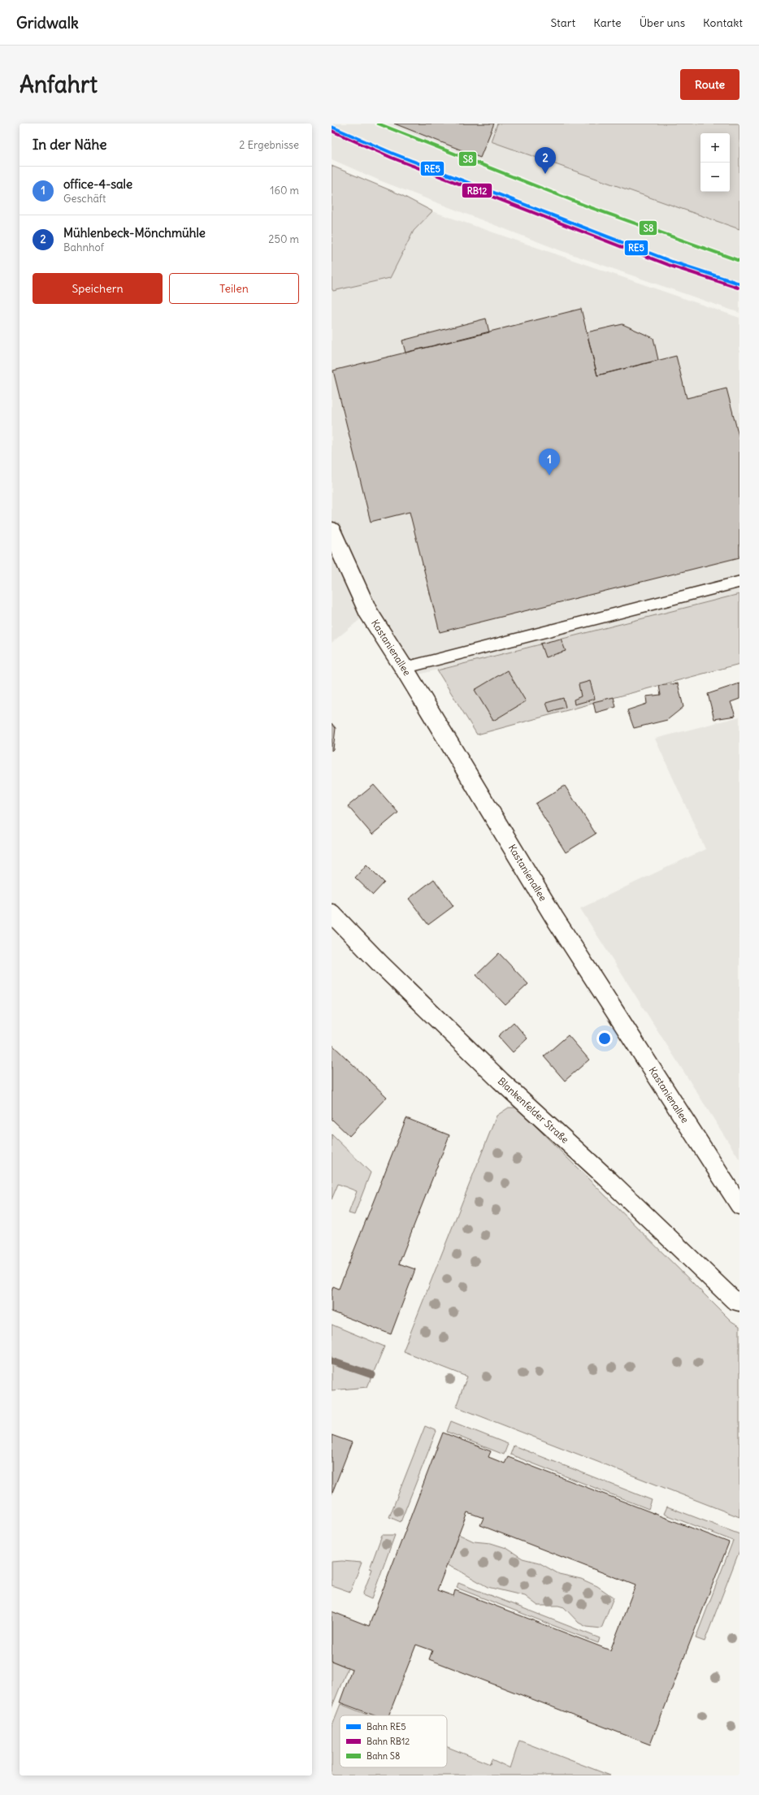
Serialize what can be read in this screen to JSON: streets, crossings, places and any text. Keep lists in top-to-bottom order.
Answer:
{
  "streets": {
    "street": ["Kastanienallee", "Blankenfelder Straße"]
  },
  "lines": ["rail line S8", "rail line RE5", "rail line RB12"],
  "legend": ["Bahn RE5", "Bahn RB12", "Bahn S8"],
  "page": {
    "header": "Gridwalk",
    "nav": [
      "Start",
      "Karte",
      "Über uns",
      "Kontakt"
    ],
    "buttons": [
      "Route",
      ["Speichern", "Teilen"]
    ],
    "title": "Anfahrt",
    "heading": ["In der Nähe", "2 Ergebnisse"],
    "map_buttons": ["+", "−"],
    "pins": ["2", "1"],
    "list": [
      {
        "mark": "1",
        "name": "office-4-sale",
        "note": "Geschäft",
        "value": "160 m"
      },
      {
        "mark": "2",
        "name": "Mühlenbeck-Mönchmühle",
        "note": "Bahnhof",
        "value": "250 m"
      }
    ]
  }
}
